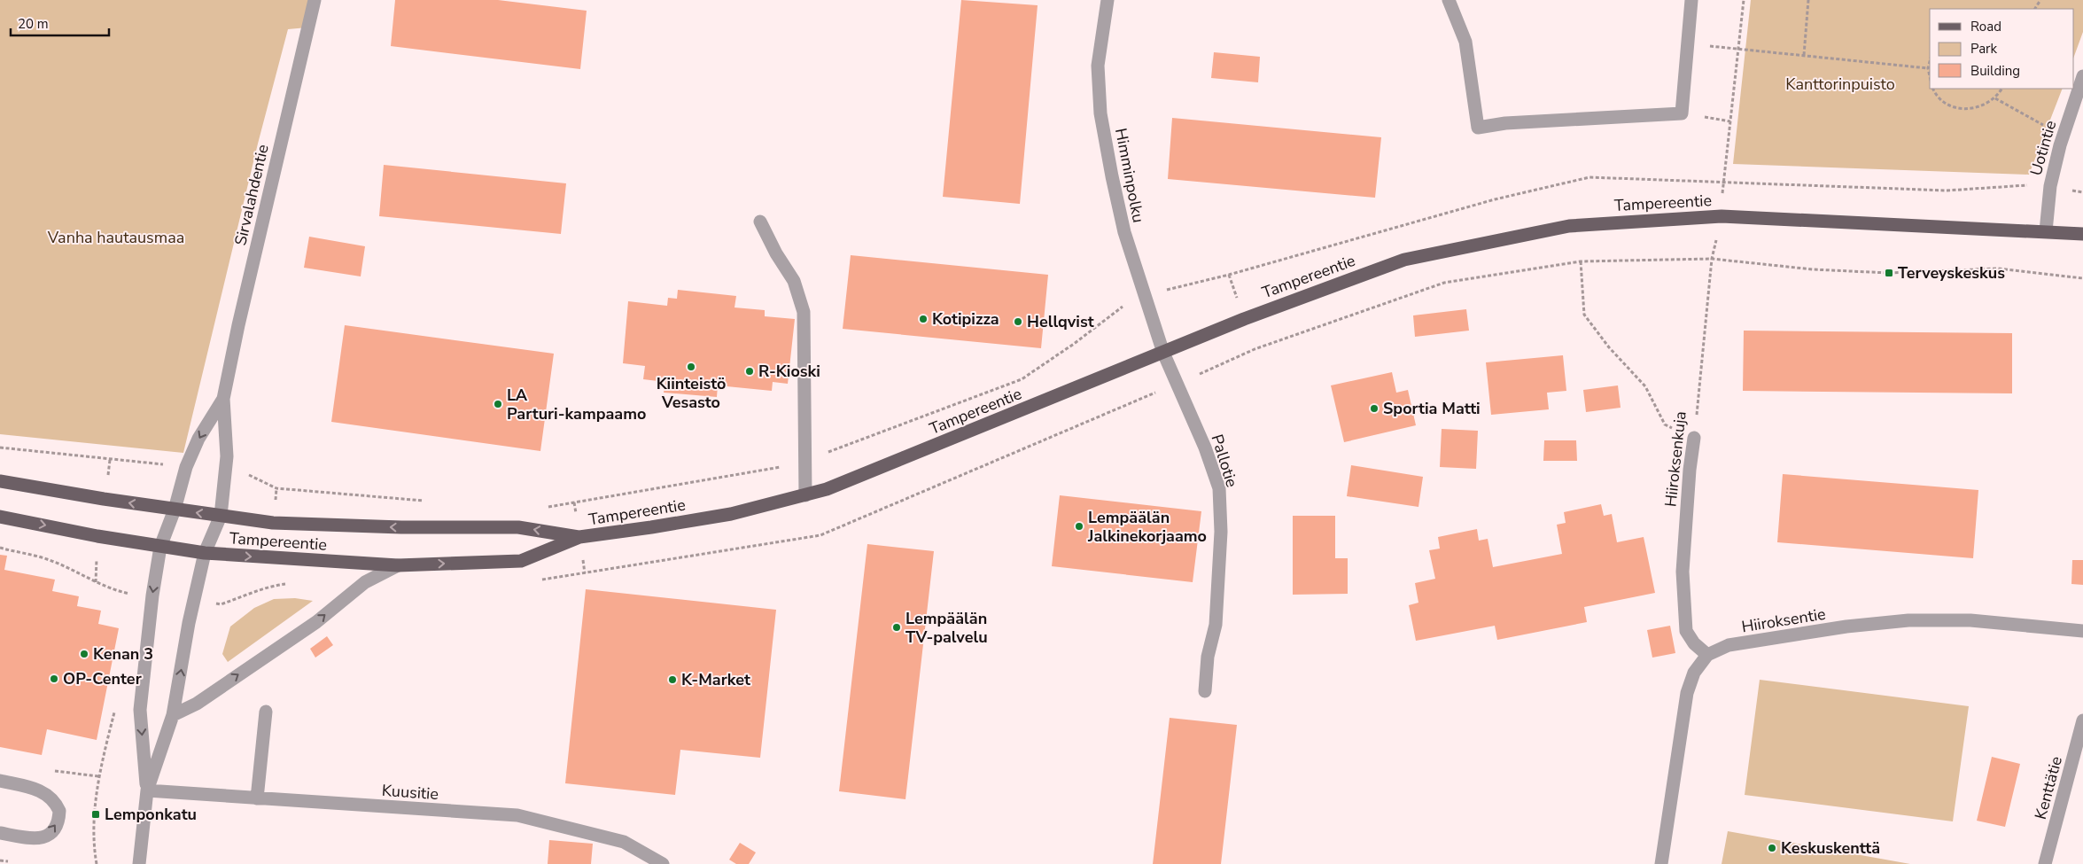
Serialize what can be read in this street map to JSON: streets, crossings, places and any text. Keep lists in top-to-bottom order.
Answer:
{
  "streets": {
    "main road": ["Tampereentie"],
    "street": [
      "Uotintie",
      "Himminpolku",
      "Sirvalahdentie",
      "Hiiroksenkuja",
      "Pallotie",
      "Hiiroksentie",
      "Kenttätie",
      "Kuusitie"
    ]
  },
  "crossings": [
    ["Uotintie", "Tampereentie"],
    ["Himminpolku", "Tampereentie"],
    ["Himminpolku", "Pallotie"],
    ["Sirvalahdentie", "Tampereentie"],
    ["Tampereentie", "Hiiroksenkuja"],
    ["Tampereentie", "Pallotie"],
    ["Hiiroksenkuja", "Hiiroksentie"]
  ],
  "parks": ["Kanttorinpuisto", "Vanha hautausmaa"],
  "places": {
    "transit": ["Terveyskeskus", "Lemponkatu"],
    "other": [
      "Kotipizza",
      "Hellqvist",
      "Kiinteistö Vesasto",
      "R-Kioski",
      "LA Parturi-kampaamo",
      "Sportia Matti",
      "Lempäälän Jalkinekorjaamo",
      "Lempäälän TV-palvelu",
      "Kenan 3",
      "OP-Center",
      "K-Market",
      "Keskuskenttä"
    ]
  },
  "legend": ["Road", "Park", "Building"],
  "scale_bar": "20 m"
}
